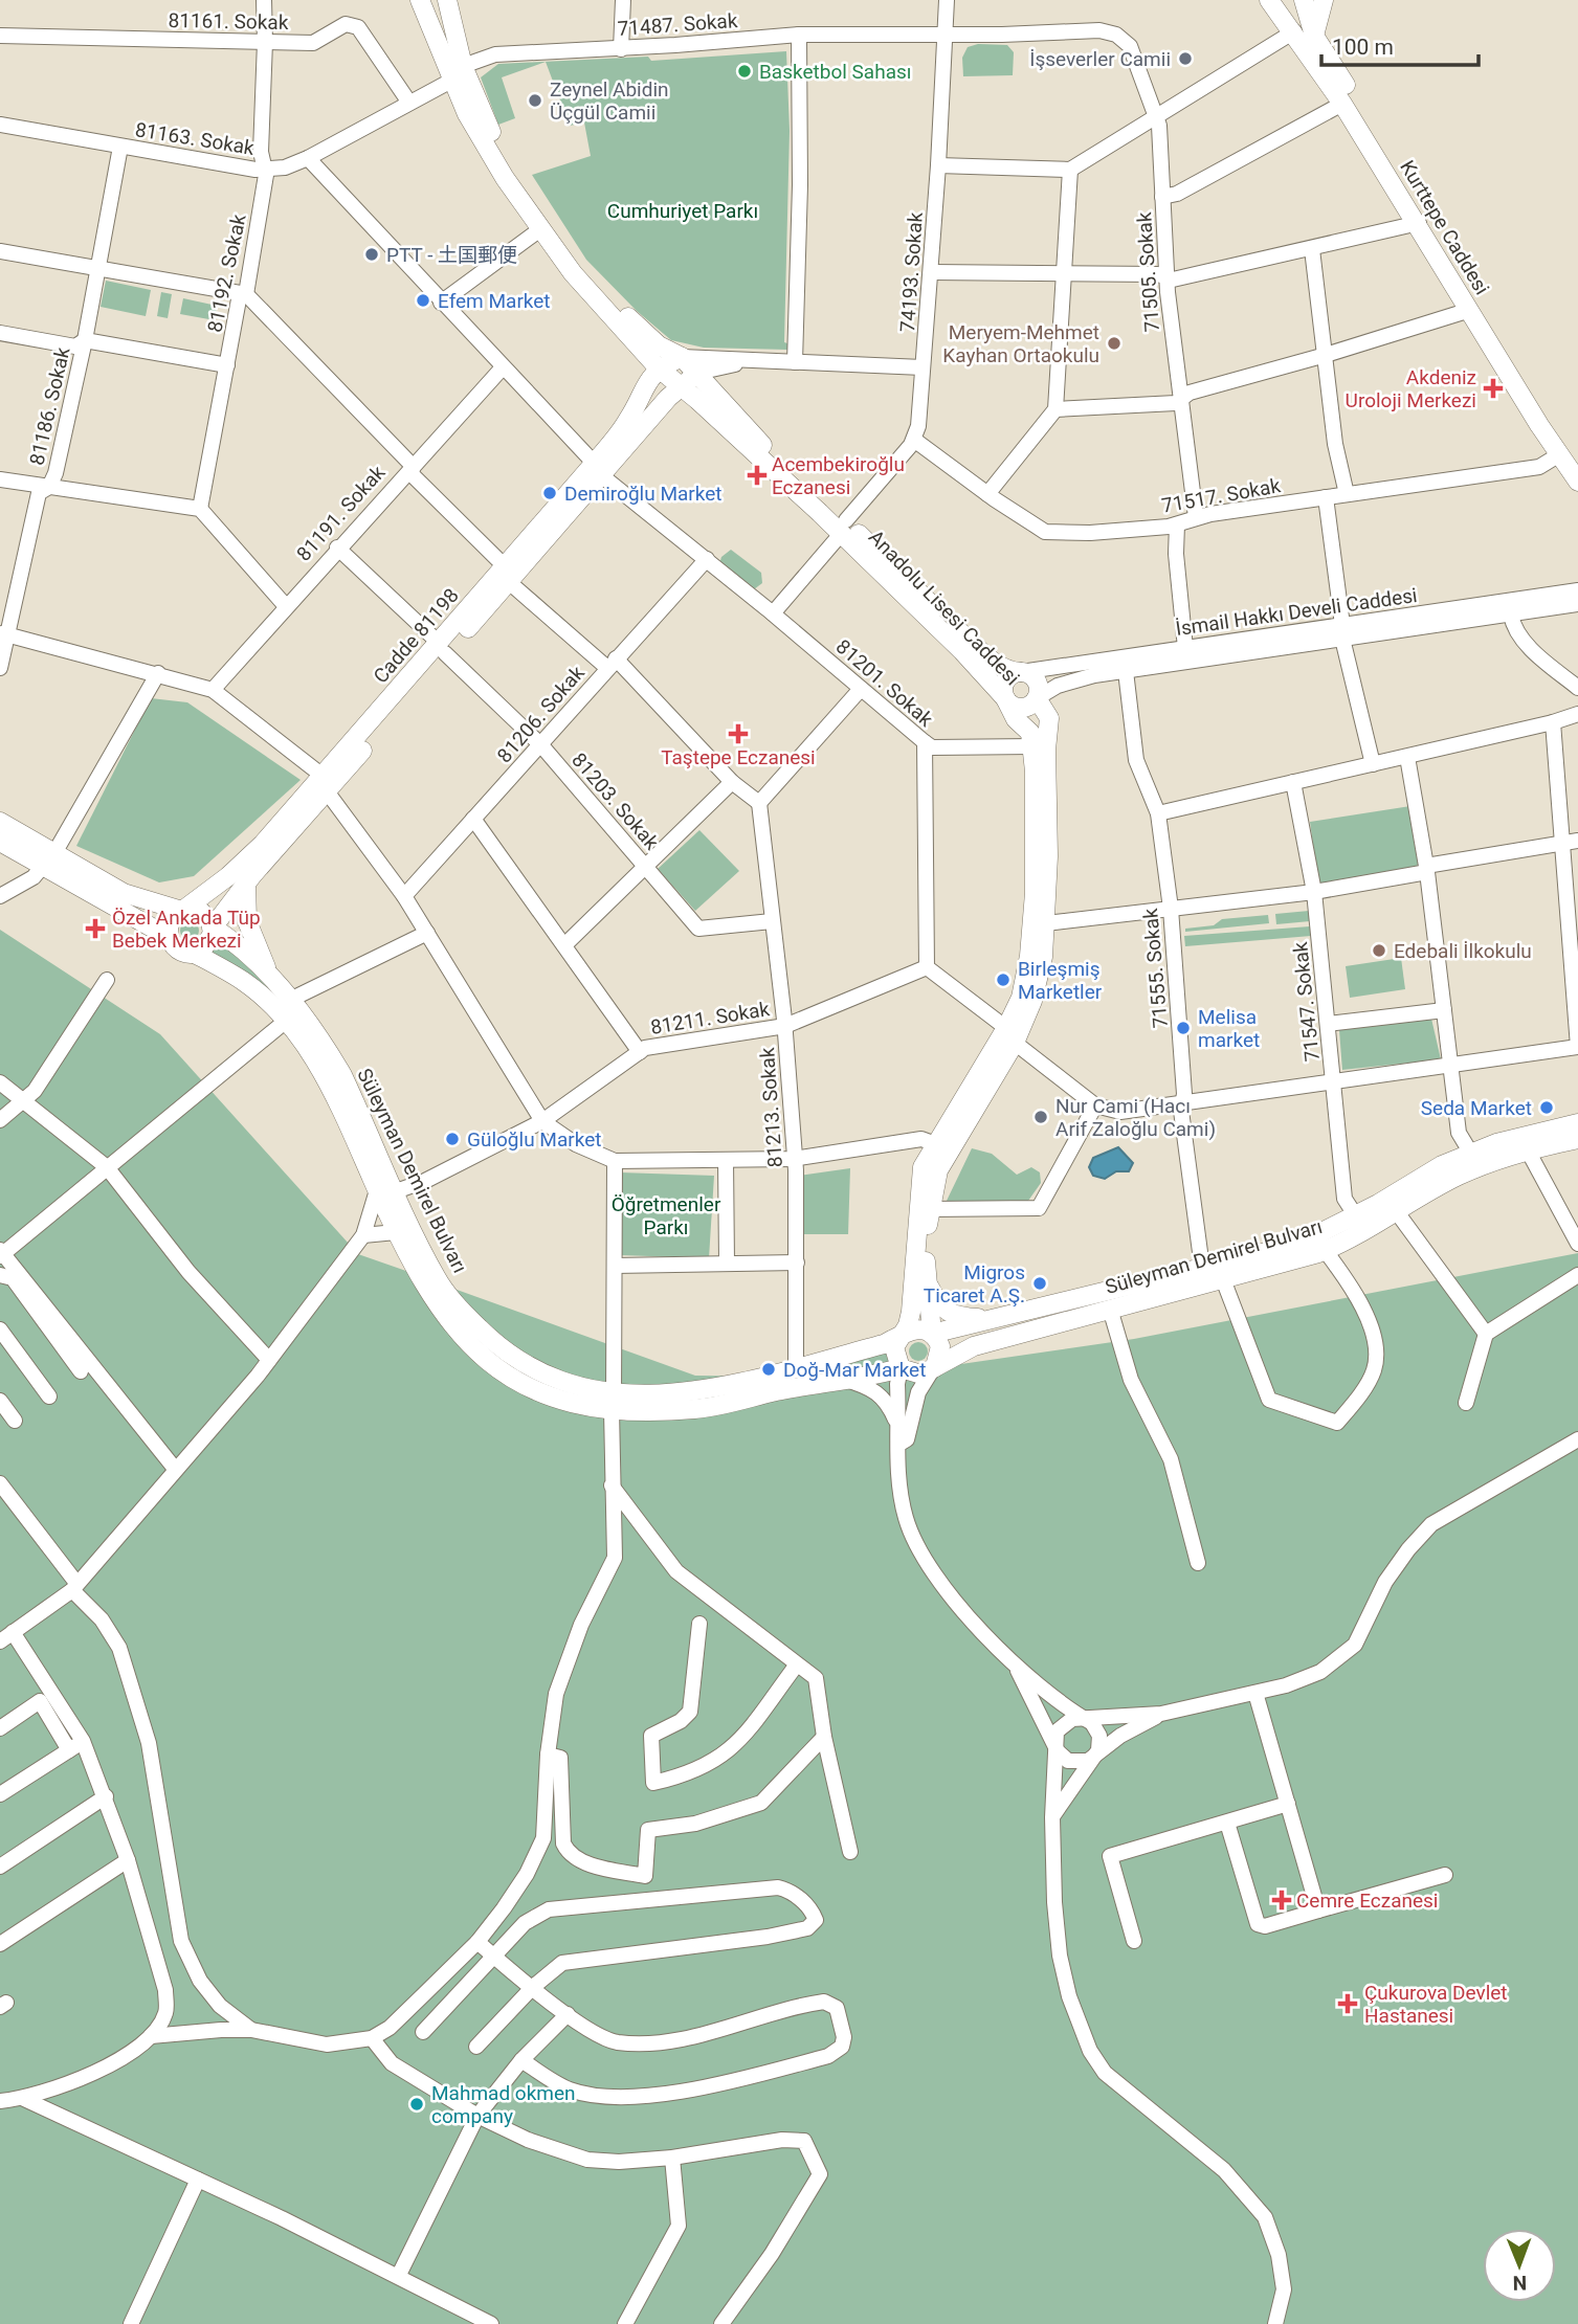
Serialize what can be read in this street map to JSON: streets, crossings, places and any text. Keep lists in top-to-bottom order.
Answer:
{
  "streets": {
    "main road": [
      "Kurttepe Caddesi",
      "Anadolu Lisesi Caddesi",
      "Cadde 81198",
      "Süleyman Demirel Bulvarı"
    ],
    "street": [
      "81161. Sokak",
      "71487. Sokak",
      "81163. Sokak",
      "74193. Sokak",
      "71505. Sokak",
      "81192. Sokak",
      "81186. Sokak",
      "71517. Sokak",
      "81191. Sokak",
      "İsmail Hakkı Develi Caddesi",
      "81201. Sokak",
      "81206. Sokak",
      "81203. Sokak",
      "71555. Sokak",
      "71547. Sokak",
      "81211. Sokak",
      "81213. Sokak"
    ]
  },
  "crossings": [
    ["81161. Sokak", "81163. Sokak"],
    ["81161. Sokak", "81192. Sokak"],
    ["71487. Sokak", "81163. Sokak"],
    ["71487. Sokak", "74193. Sokak"],
    ["71487. Sokak", "71505. Sokak"],
    ["81163. Sokak", "81192. Sokak"],
    ["81163. Sokak", "81186. Sokak"],
    ["81163. Sokak", "81201. Sokak"],
    ["Kurttepe Caddesi", "71517. Sokak"],
    ["74193. Sokak", "71517. Sokak"],
    ["71505. Sokak", "71517. Sokak"],
    ["81191. Sokak", "81201. Sokak"],
    ["81191. Sokak", "81203. Sokak"],
    ["Anadolu Lisesi Caddesi", "İsmail Hakkı Develi Caddesi"],
    ["Anadolu Lisesi Caddesi", "Cadde 81198"],
    ["Anadolu Lisesi Caddesi", "Süleyman Demirel Bulvarı"],
    ["İsmail Hakkı Develi Caddesi", "71555. Sokak"],
    ["Cadde 81198", "81201. Sokak"],
    ["Cadde 81198", "81203. Sokak"],
    ["Cadde 81198", "Süleyman Demirel Bulvarı"],
    ["81201. Sokak", "81206. Sokak"],
    ["81201. Sokak", "81211. Sokak"],
    ["81206. Sokak", "81203. Sokak"],
    ["81203. Sokak", "81213. Sokak"],
    ["71555. Sokak", "Süleyman Demirel Bulvarı"],
    ["71547. Sokak", "Süleyman Demirel Bulvarı"],
    ["81211. Sokak", "81213. Sokak"],
    ["81211. Sokak", "Süleyman Demirel Bulvarı"],
    ["81213. Sokak", "Süleyman Demirel Bulvarı"]
  ],
  "parks": ["Cumhuriyet Parkı", "Öğretmenler Parkı"],
  "places": {
    "other": [
      "İşseverler Camii",
      "Basketbol Sahası",
      "Zeynel Abidin Üçgül Camii",
      "PTT - 土国郵便",
      "Efem Market",
      "Meryem-Mehmet Kayhan Ortaokulu",
      "Demiroğlu Market",
      "Edebali İlkokulu",
      "Birleşmiş Marketler",
      "Melisa market",
      "Seda Market",
      "Nur Cami (Hacı Arif Zaloğlu Cami)",
      "Güloğlu Market",
      "Migros Ticaret A.Ş.",
      "Doğ-Mar Market",
      "Mahmad okmen company"
    ],
    "health": [
      "Akdeniz Uroloji Merkezi",
      "Acembekiroğlu Eczanesi",
      "Taştepe Eczanesi",
      "Özel Ankada Tüp Bebek Merkezi",
      "Cemre Eczanesi",
      "Çukurova Devlet Hastanesi"
    ]
  },
  "scale_bar": "100 m",
  "north": "bottom"
}
